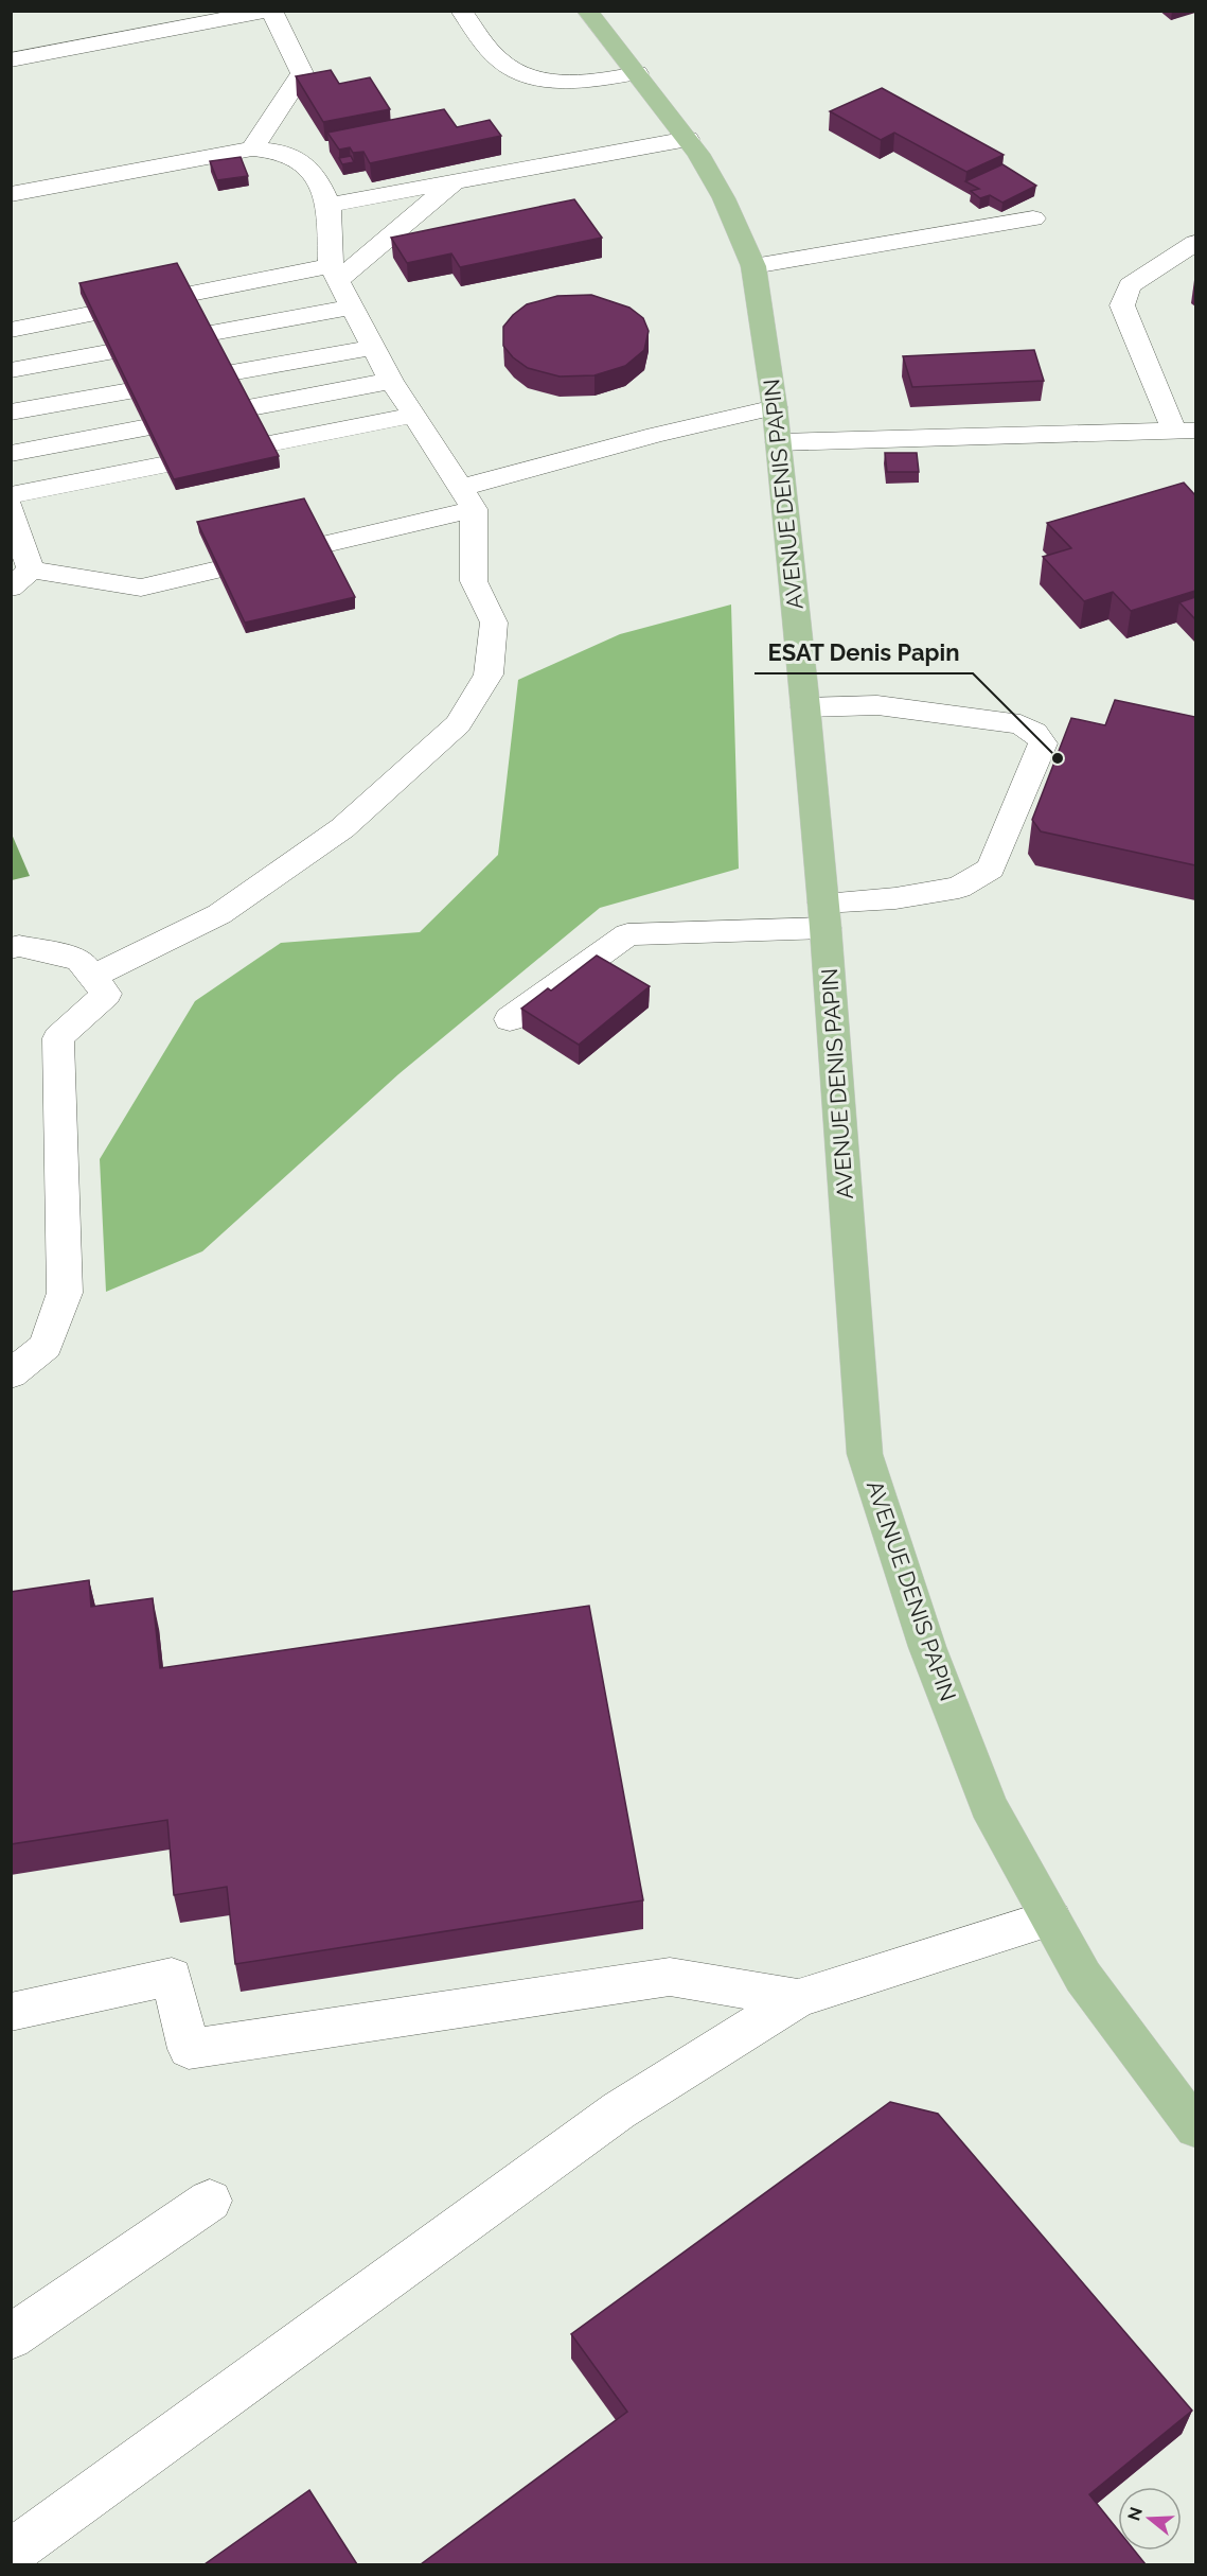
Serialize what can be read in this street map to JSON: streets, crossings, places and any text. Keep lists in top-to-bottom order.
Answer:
{
  "streets": {
    "main road": ["AVENUE DENIS PAPIN"]
  },
  "places": ["ESAT Denis Papin"],
  "north": "left"
}
